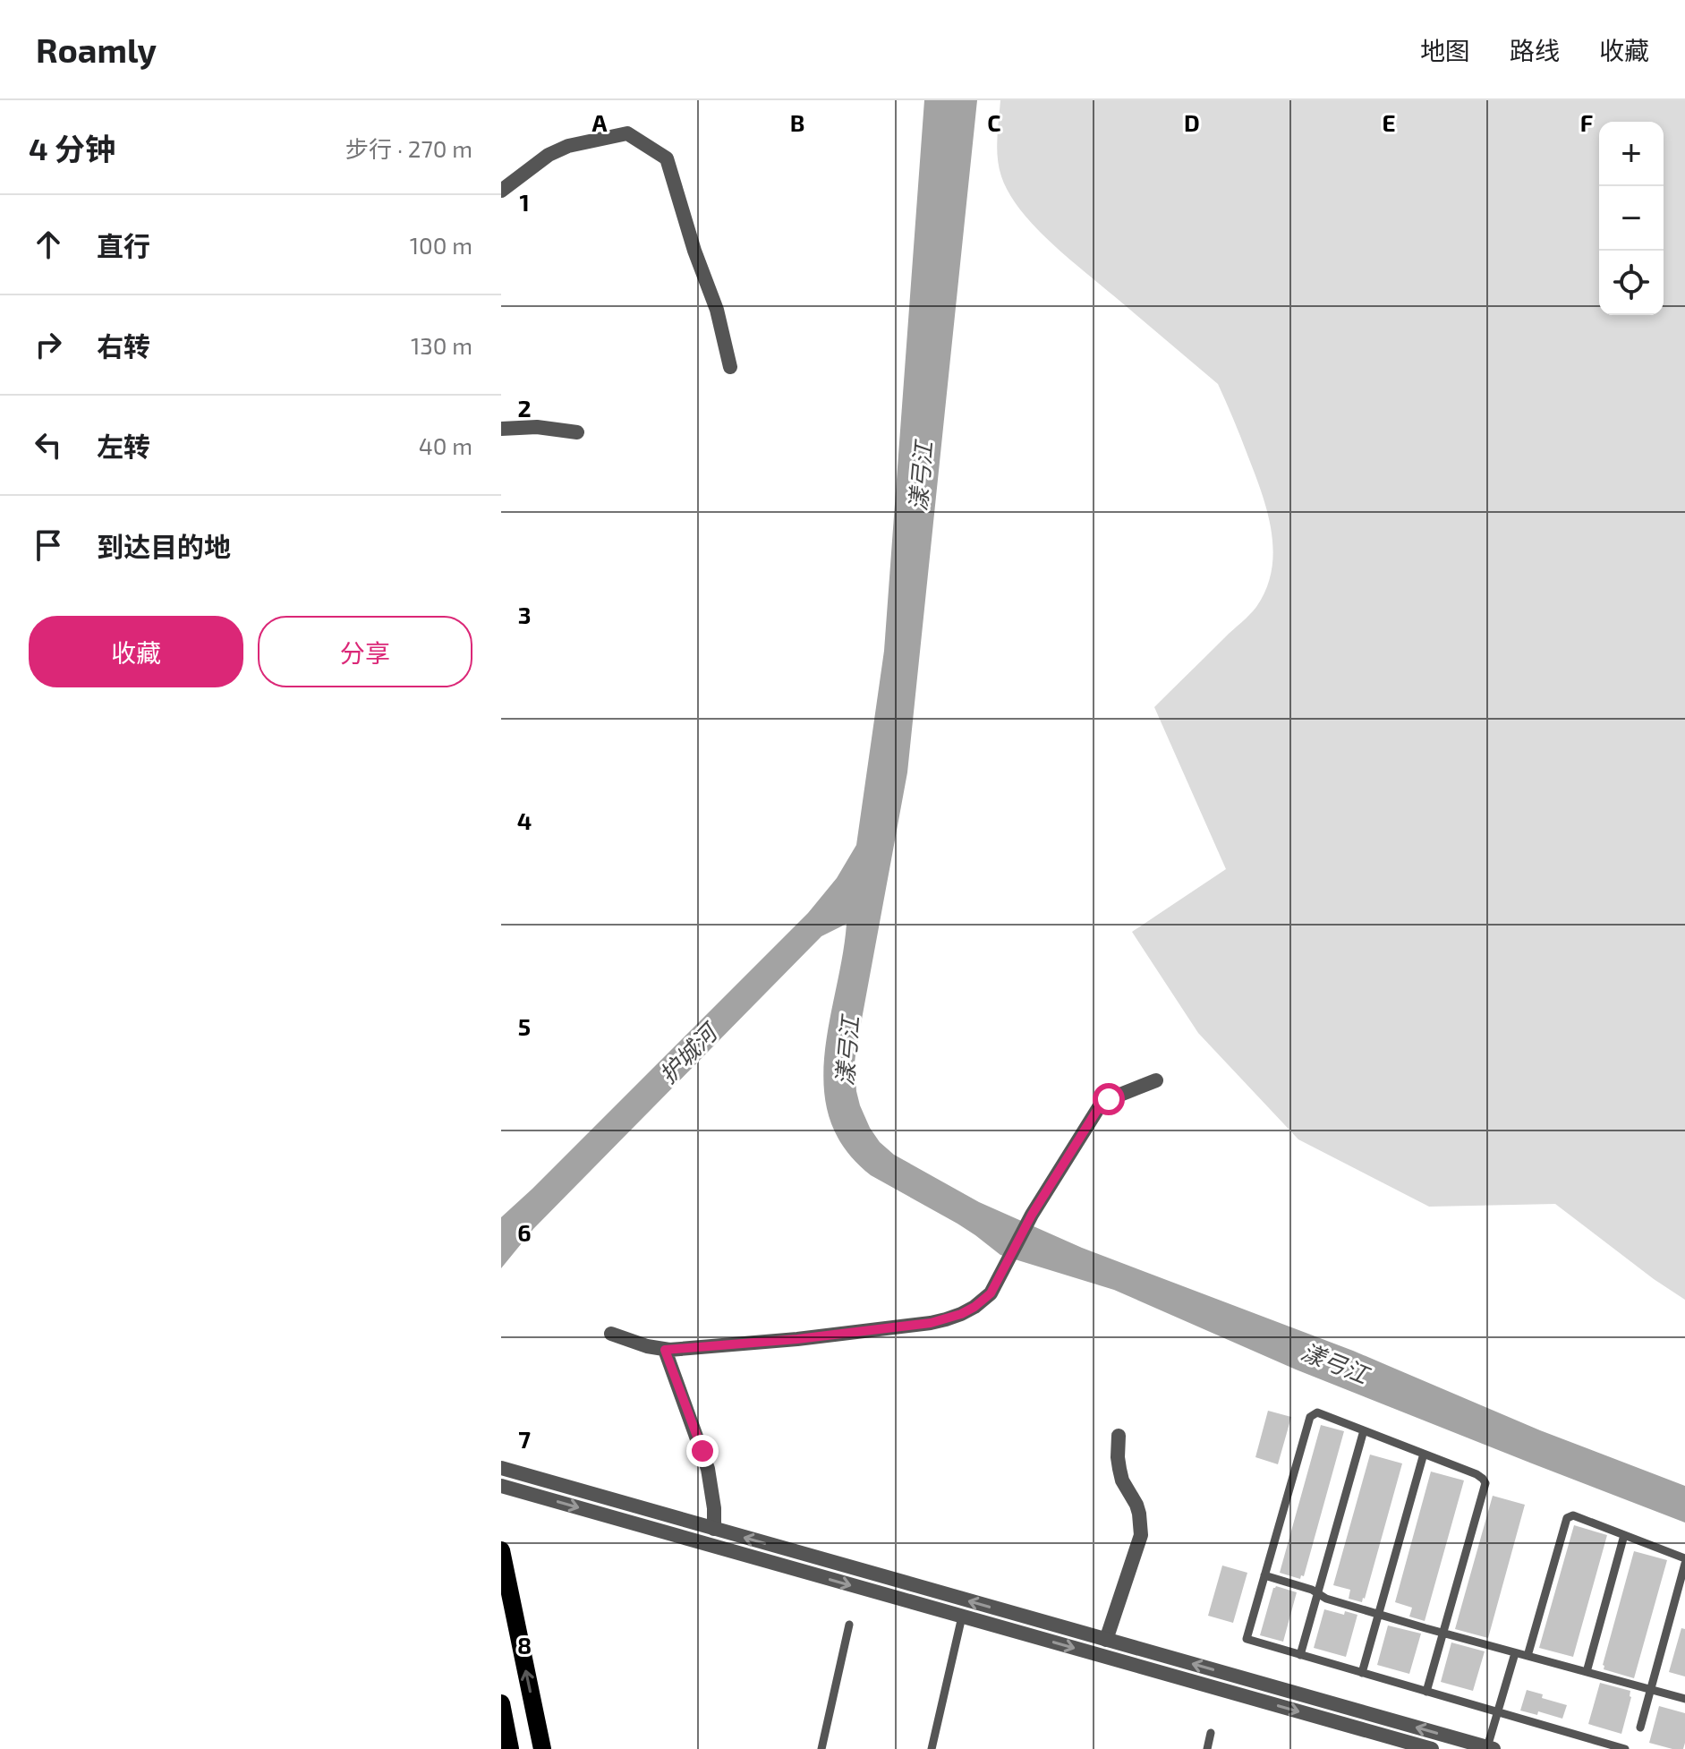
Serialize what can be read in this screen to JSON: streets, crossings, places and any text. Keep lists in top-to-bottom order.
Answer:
{
  "water": ["漾弓江", "护城河"],
  "page": {
    "header": "Roamly",
    "nav": ["地图", "路线", "收藏"],
    "heading": ["4 分钟", "步行 · 270 m"],
    "map_buttons": ["+", "−"],
    "list": [
      ["直行", "100 m"],
      ["右转", "130 m"],
      ["左转", "40 m"],
      "到达目的地"
    ],
    "buttons": ["收藏", "分享"]
  },
  "grid": {
    "columns": [
      "A",
      "B",
      "C",
      "D",
      "E",
      "F"
    ],
    "rows": [
      "1",
      "2",
      "3",
      "4",
      "5",
      "6",
      "7",
      "8"
    ]
  }
}
